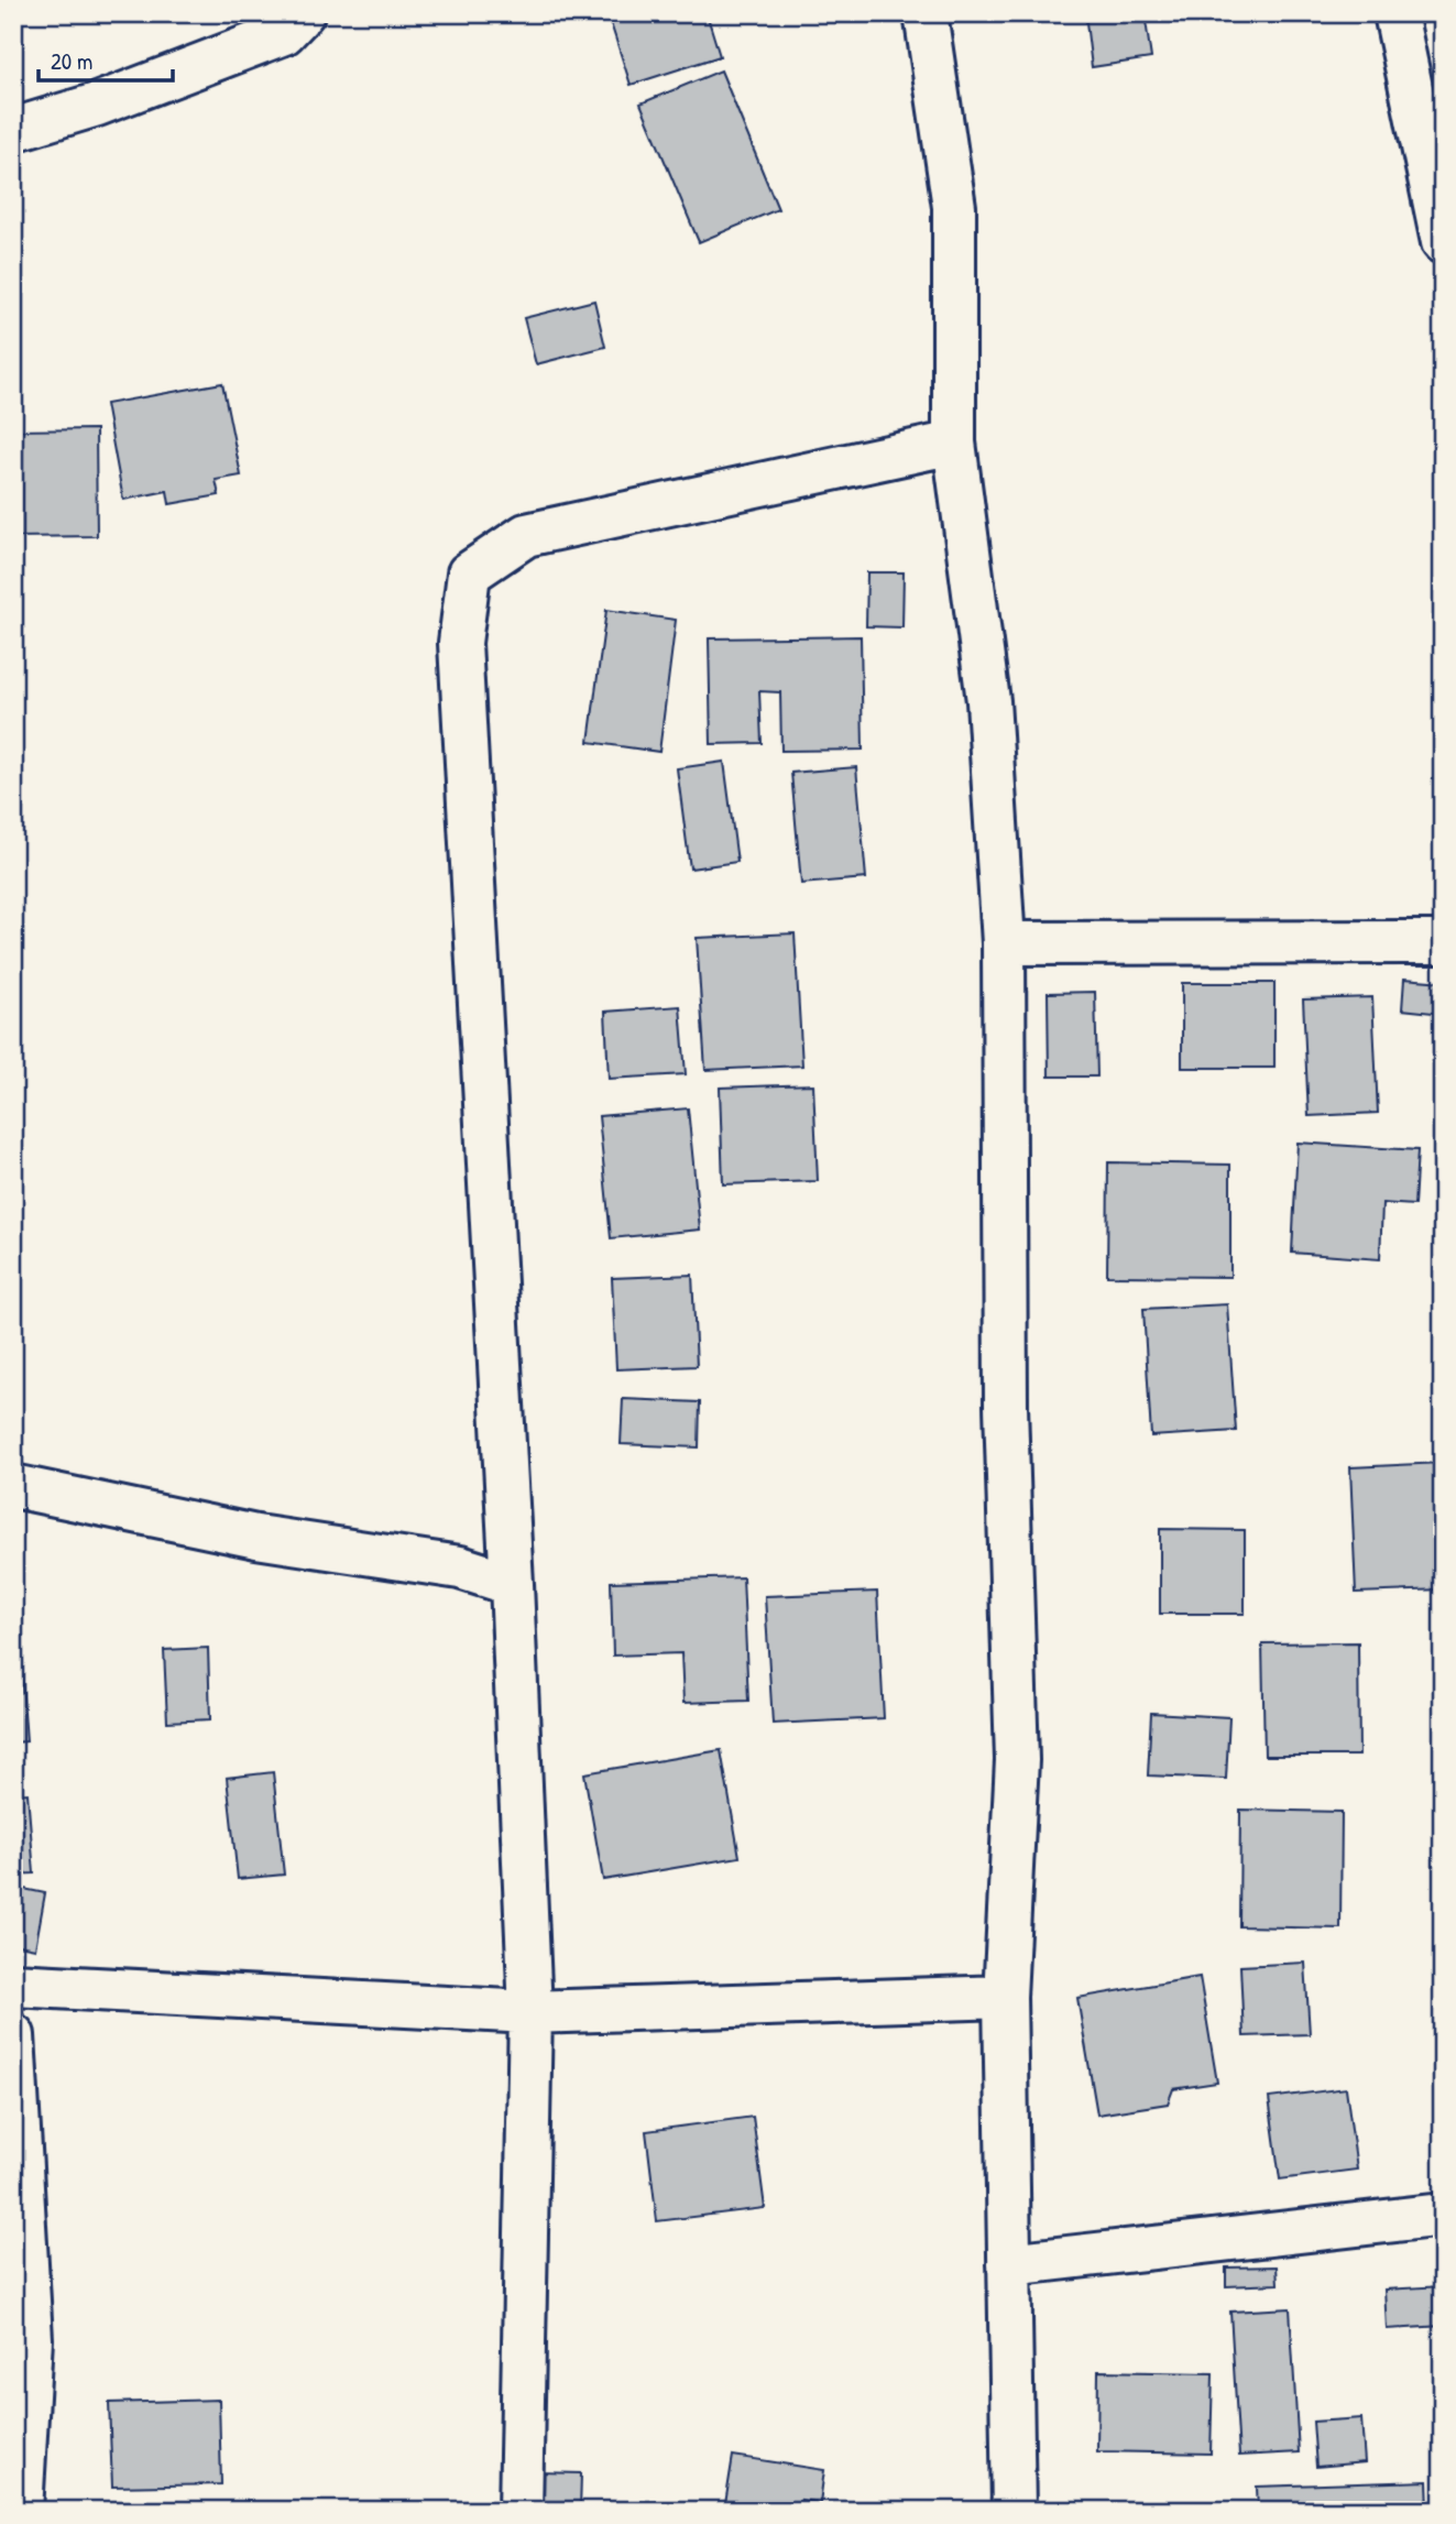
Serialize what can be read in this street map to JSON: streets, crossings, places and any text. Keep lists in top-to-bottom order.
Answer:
{
  "scale_bar": "20 m"
}
